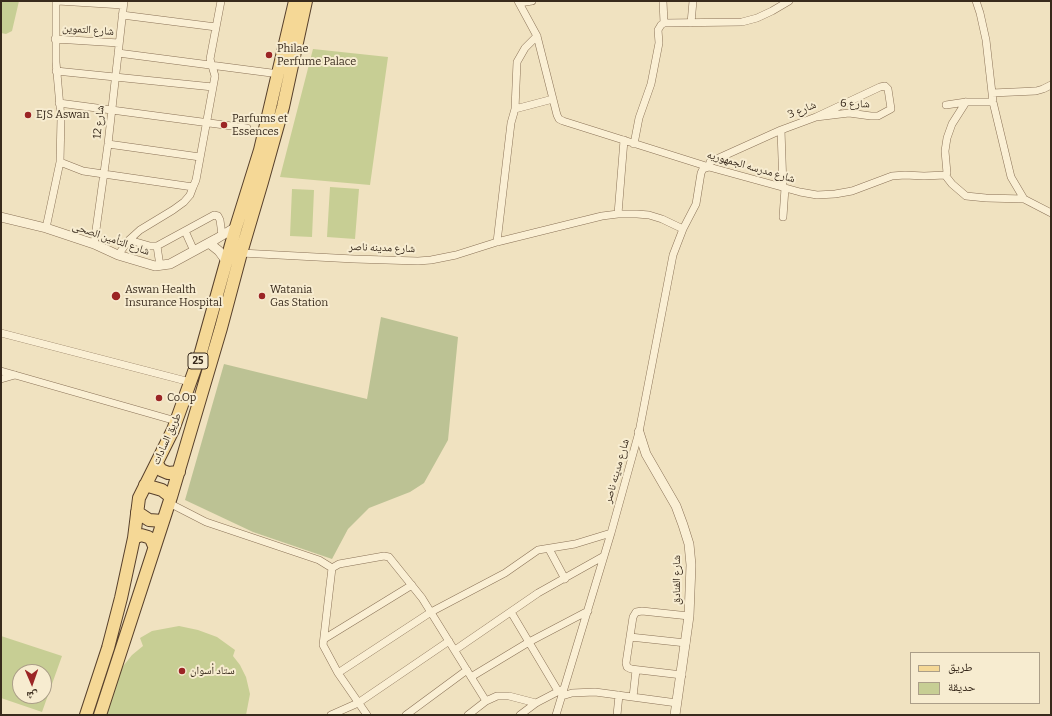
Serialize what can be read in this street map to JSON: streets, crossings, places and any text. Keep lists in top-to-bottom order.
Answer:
{
  "streets": {
    "main road": ["25", "طريق السادات"],
    "street": [
      "شارع التموين",
      "شارع 6",
      "شارع 3",
      "شارع 12",
      "شارع مدرسه الجمهوريه",
      "شارع التأمين الصحى",
      "شارع مدينه ناصر",
      "شارع الفنادق"
    ]
  },
  "crossings": [
    ["شارع التموين", "شارع 12"],
    ["شارع 6", "شارع 3"],
    ["شارع 3", "شارع مدرسه الجمهوريه"],
    ["شارع 3", "شارع مدينه ناصر"],
    ["شارع 12", "شارع التأمين الصحى"],
    ["شارع مدرسه الجمهوريه", "شارع مدينه ناصر"],
    ["شارع التأمين الصحى", "طريق السادات"],
    ["شارع مدينه ناصر", "طريق السادات"],
    ["شارع مدينه ناصر", "شارع الفنادق"]
  ],
  "places": [
    "Philae Perfume Palace",
    "EJS Aswan",
    "Parfums et Essences",
    "Aswan Health Insurance Hospital",
    "Watania Gas Station",
    "Co.Op",
    "ستاد أسوان"
  ],
  "legend": ["طريق", "حديقة"],
  "north": "bottom"
}
